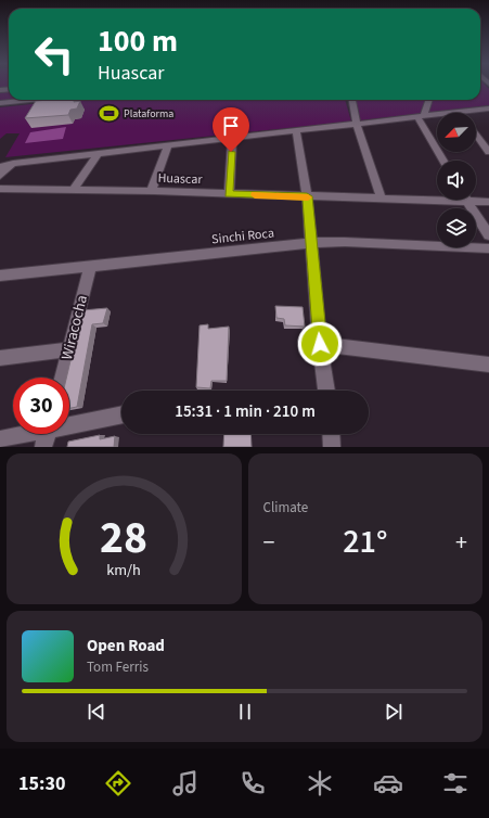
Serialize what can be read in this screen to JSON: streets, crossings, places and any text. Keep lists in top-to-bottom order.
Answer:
{
  "streets": {
    "street": ["Huascar", "Sinchi Roca", "Wiracocha"]
  },
  "crossings": [
    ["Sinchi Roca", "Wiracocha"]
  ],
  "places": {
    "sports": ["Plataforma"]
  },
  "north": "bottom left",
  "page": {
    "turn": ["100 m", "Huascar"],
    "limit": "30",
    "trip": "15:31 · 1 min · 210 m",
    "tile": "Climate",
    "heat": ["−", "21°", "+"],
    "song": ["Open Road", "Tom Ferris"],
    "tabs": "15:30",
    "gauge": ["28", "km/h"]
  }
}
